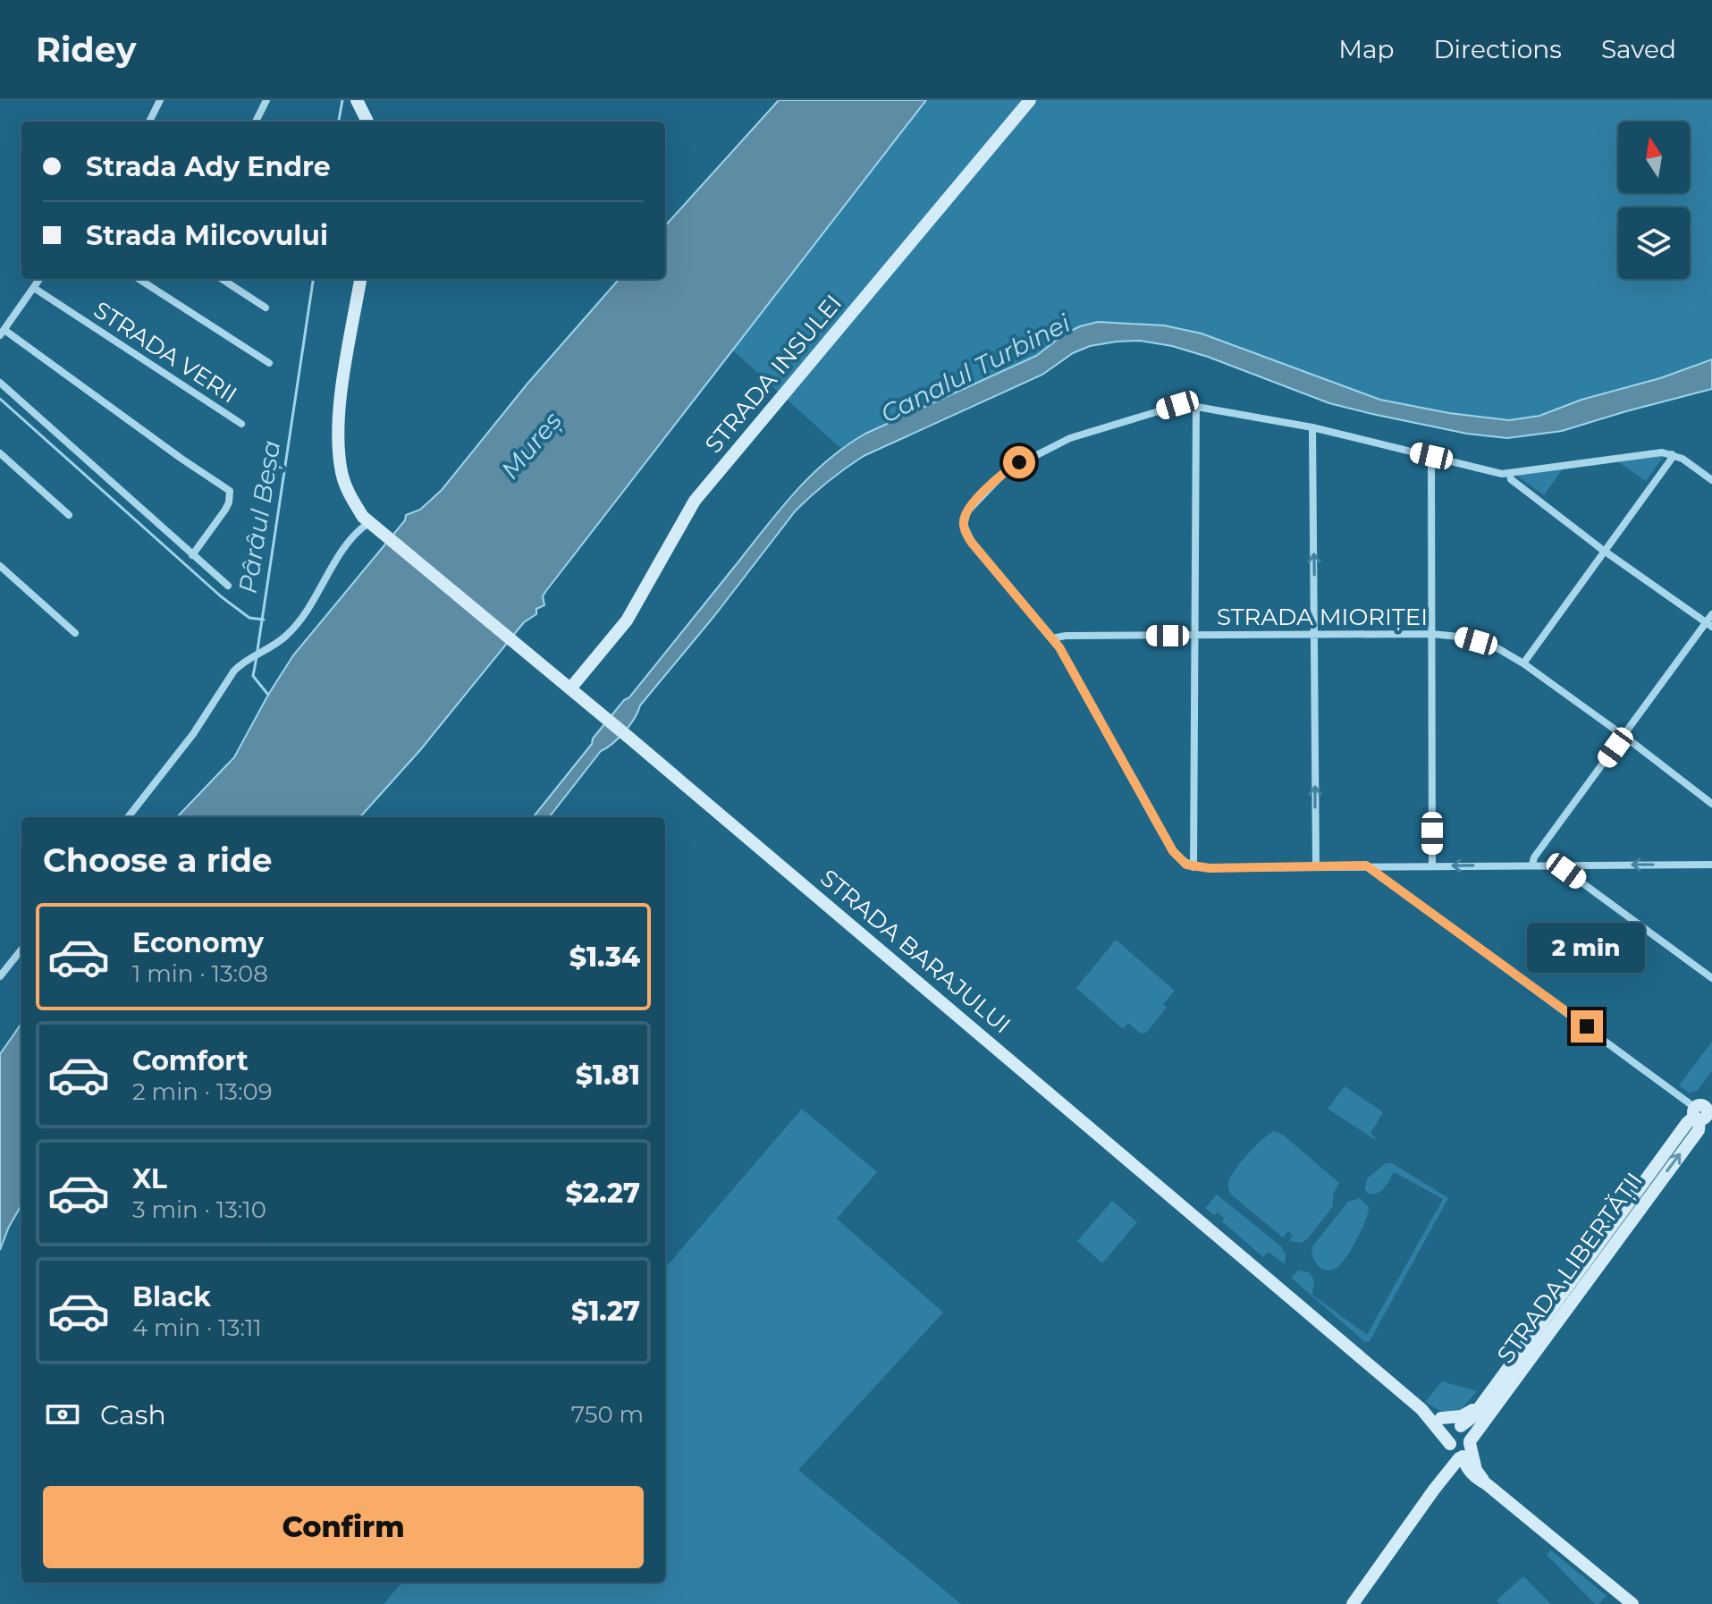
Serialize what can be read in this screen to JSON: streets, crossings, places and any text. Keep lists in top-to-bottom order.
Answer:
{
  "streets": {
    "main road": ["STRADA INSULEI", "STRADA BARAJULUI", "STRADA LIBERTĂȚII"],
    "street": ["STRADA VERII", "STRADA MIORIȚEI"]
  },
  "crossings": [
    ["STRADA INSULEI", "STRADA BARAJULUI"],
    ["STRADA BARAJULUI", "STRADA LIBERTĂȚII"]
  ],
  "water": ["Canalul Turbinei", "Mureș", "Pârâul Beșa"],
  "north": "top",
  "page": {
    "header": "Ridey",
    "nav": ["Map", "Directions", "Saved"],
    "banner": ["Strada Ady Endre", "Strada Milcovului"],
    "heading": "Choose a ride",
    "list": [
      {
        "name": "Economy",
        "note": "1 min · 13:08",
        "value": "$1.34"
      },
      {
        "name": "Comfort",
        "note": "2 min · 13:09",
        "value": "$1.81"
      },
      {
        "name": "XL",
        "note": "3 min · 13:10",
        "value": "$2.27"
      },
      {
        "name": "Black",
        "note": "4 min · 13:11",
        "value": "$1.27"
      }
    ],
    "bubble": "2 min",
    "pay": ["Cash", "750 m"],
    "buttons": "Confirm"
  }
}
